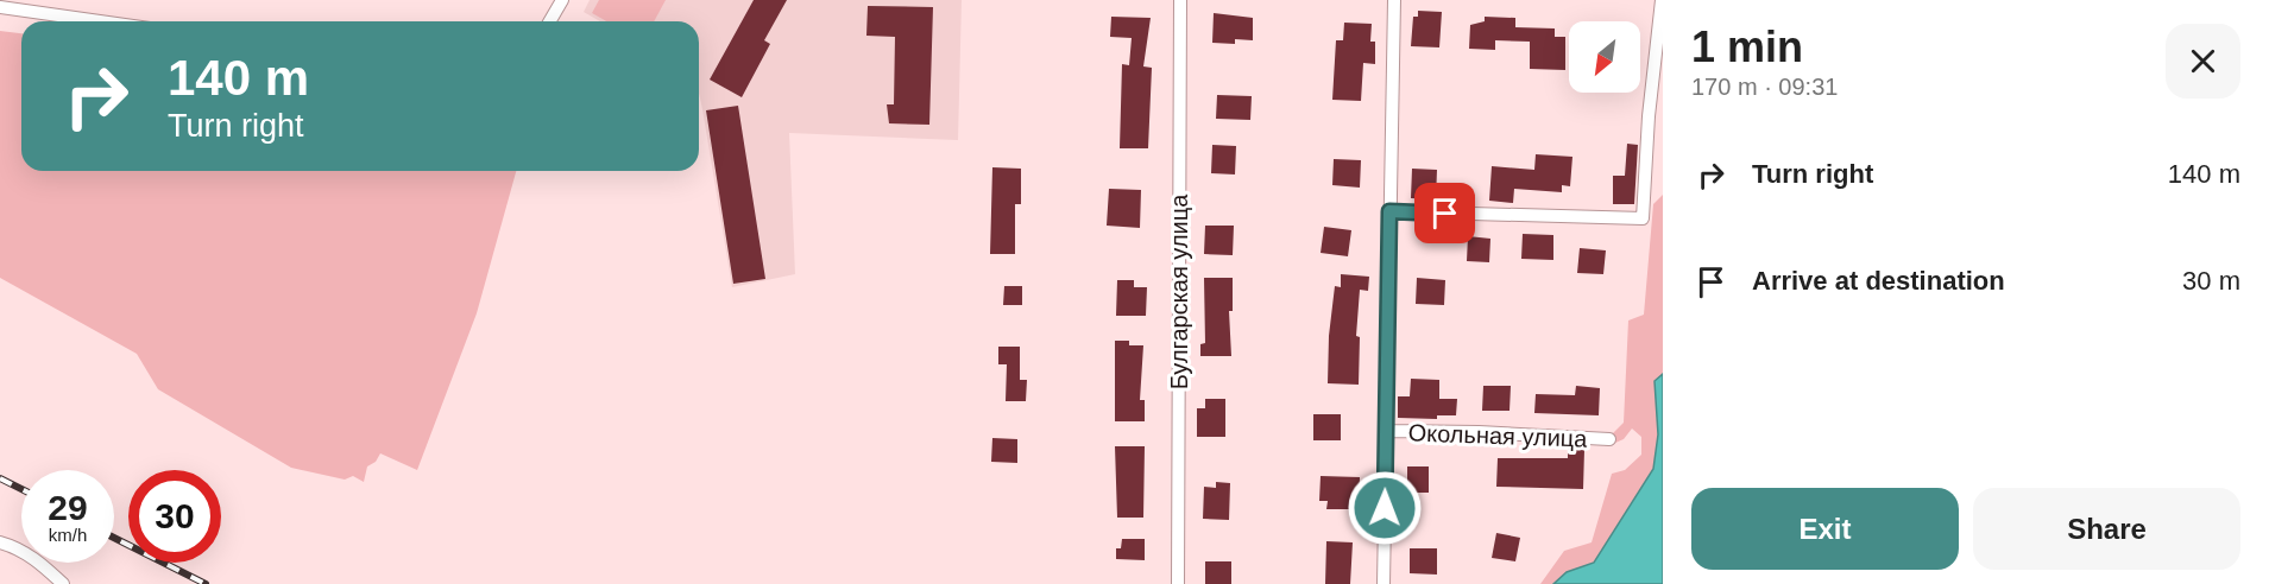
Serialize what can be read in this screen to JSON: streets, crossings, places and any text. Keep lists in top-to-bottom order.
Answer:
{
  "streets": {
    "street": ["Булгарская улица", "Окольная улица"]
  },
  "north": "bottom left",
  "page": {
    "heading": ["1 min", "170 m · 09:31"],
    "turn": ["140 m", "Turn right"],
    "list": [
      {
        "name": "Turn right",
        "value": "140 m"
      },
      {
        "name": "Arrive at destination",
        "value": "30 m"
      }
    ],
    "speed": "29 km/h",
    "limit": "30",
    "buttons": ["Exit", "Share"]
  }
}
